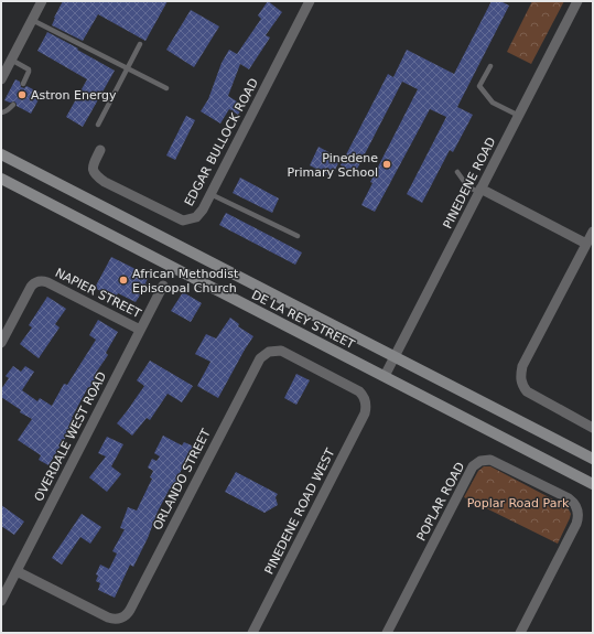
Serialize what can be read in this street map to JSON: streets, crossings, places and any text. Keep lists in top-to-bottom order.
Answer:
{
  "streets": {
    "main road": ["DE LA REY STREET"],
    "street": [
      "EDGAR BULLOCK ROAD",
      "PINEDENE ROAD",
      "NAPIER STREET",
      "OVERDALE WEST ROAD",
      "ORLANDO STREET",
      "POPLAR ROAD",
      "PINEDENE ROAD WEST"
    ]
  },
  "crossings": [
    ["PINEDENE ROAD", "DE LA REY STREET"],
    ["NAPIER STREET", "OVERDALE WEST ROAD"],
    ["OVERDALE WEST ROAD", "ORLANDO STREET"],
    ["ORLANDO STREET", "PINEDENE ROAD WEST"]
  ],
  "parks": ["Poplar Road Park"],
  "places": ["Astron Energy", "Pinedene Primary School", "African Methodist Episcopal Church"]
}
